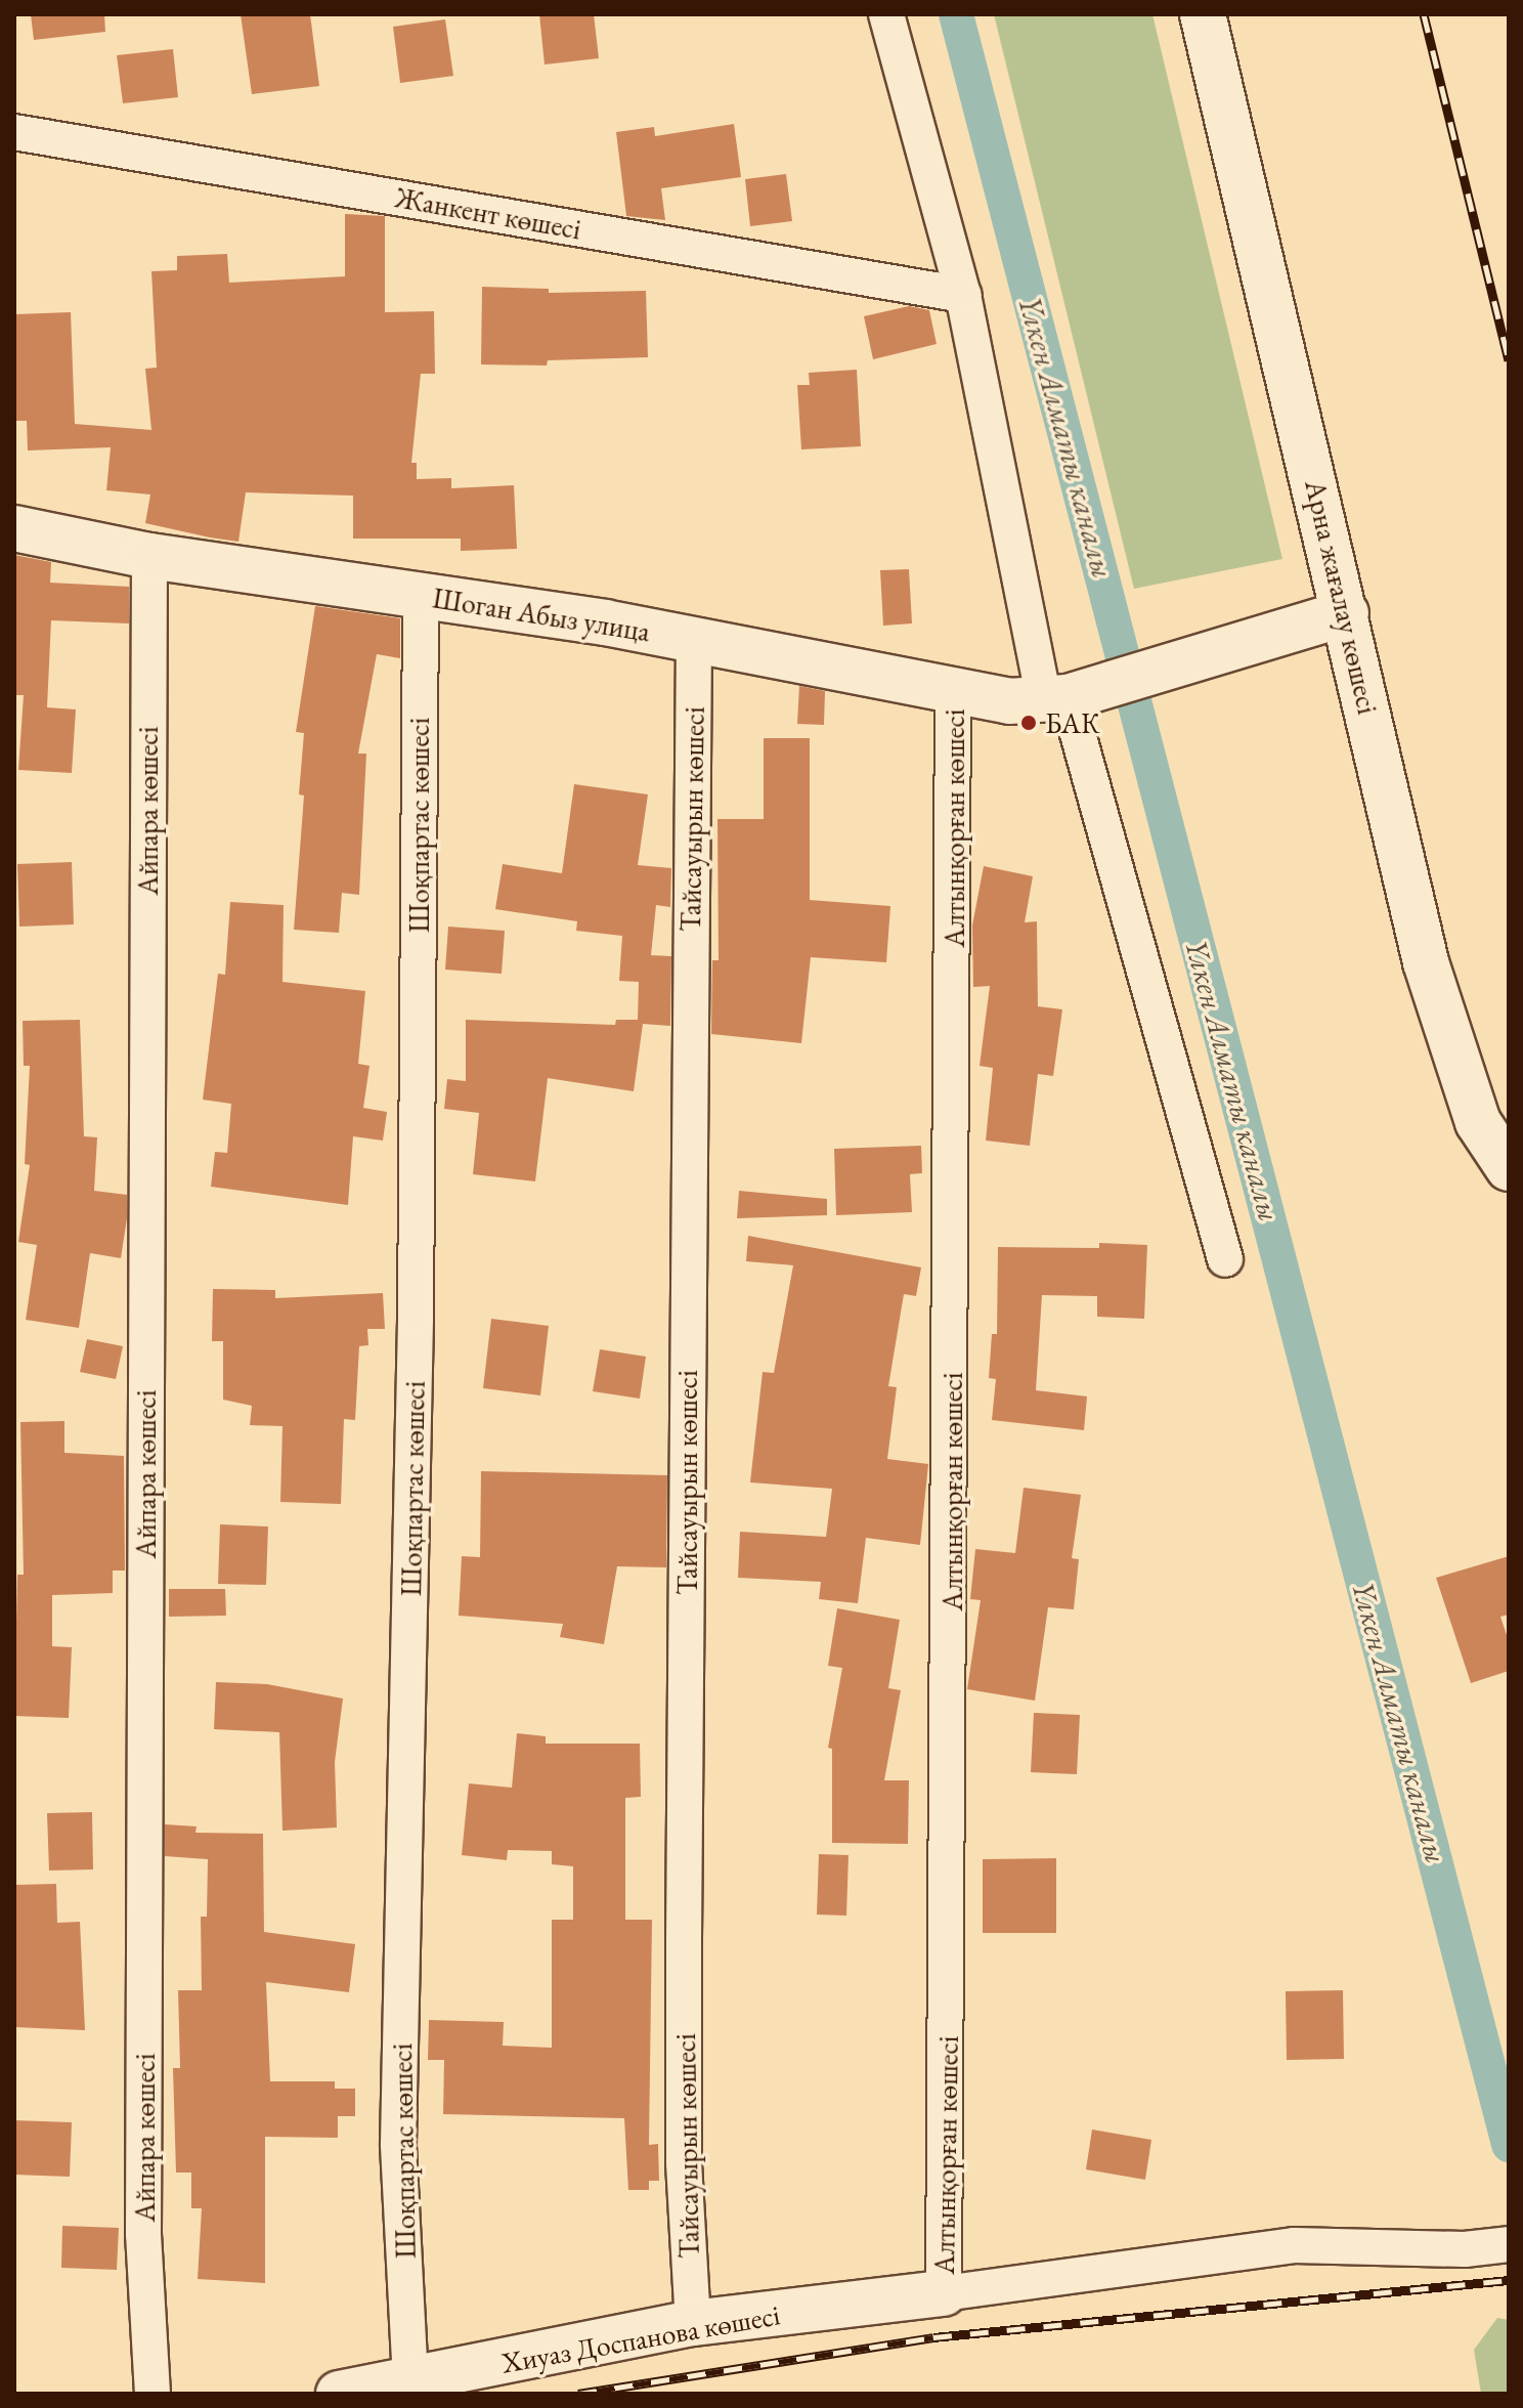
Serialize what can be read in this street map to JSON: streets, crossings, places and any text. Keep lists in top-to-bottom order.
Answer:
{
  "streets": {
    "street": [
      "Жанкент көшесі",
      "Арна жағалау көшесі",
      "Шоган Абыз улица",
      "Айпара көшесі",
      "Тайсауырын көшесі",
      "Шоқпартас көшесі",
      "Алтынқорған көшесі",
      "Хиуаз Доспанова көшесі"
    ]
  },
  "crossings": [
    ["Арна жағалау көшесі", "Шоган Абыз улица"],
    ["Шоган Абыз улица", "Айпара көшесі"],
    ["Шоган Абыз улица", "Тайсауырын көшесі"],
    ["Шоган Абыз улица", "Шоқпартас көшесі"],
    ["Шоган Абыз улица", "Алтынқорған көшесі"],
    ["Тайсауырын көшесі", "Хиуаз Доспанова көшесі"],
    ["Шоқпартас көшесі", "Хиуаз Доспанова көшесі"],
    ["Алтынқорған көшесі", "Хиуаз Доспанова көшесі"]
  ],
  "water": ["Үлкен Алматы каналы"],
  "places": ["БАК"]
}
